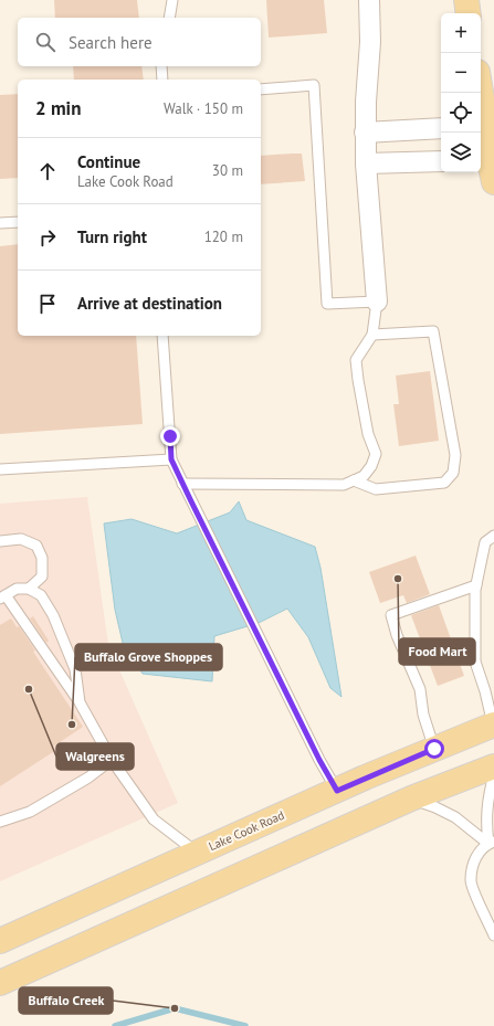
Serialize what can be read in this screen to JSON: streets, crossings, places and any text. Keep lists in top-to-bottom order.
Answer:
{
  "streets": {
    "main road": ["Lake Cook Road"]
  },
  "places": [
    "Food Mart",
    "Walgreens",
    "Buffalo Grove Shoppes",
    "Buffalo Creek"
  ],
  "page": {
    "map_buttons": ["+", "−"],
    "search": "Search here",
    "heading": ["2 min", "Walk · 150 m"],
    "list": [
      ["Continue", "Lake Cook Road", "30 m"],
      ["Turn right", "120 m"],
      "Arrive at destination"
    ]
  }
}
